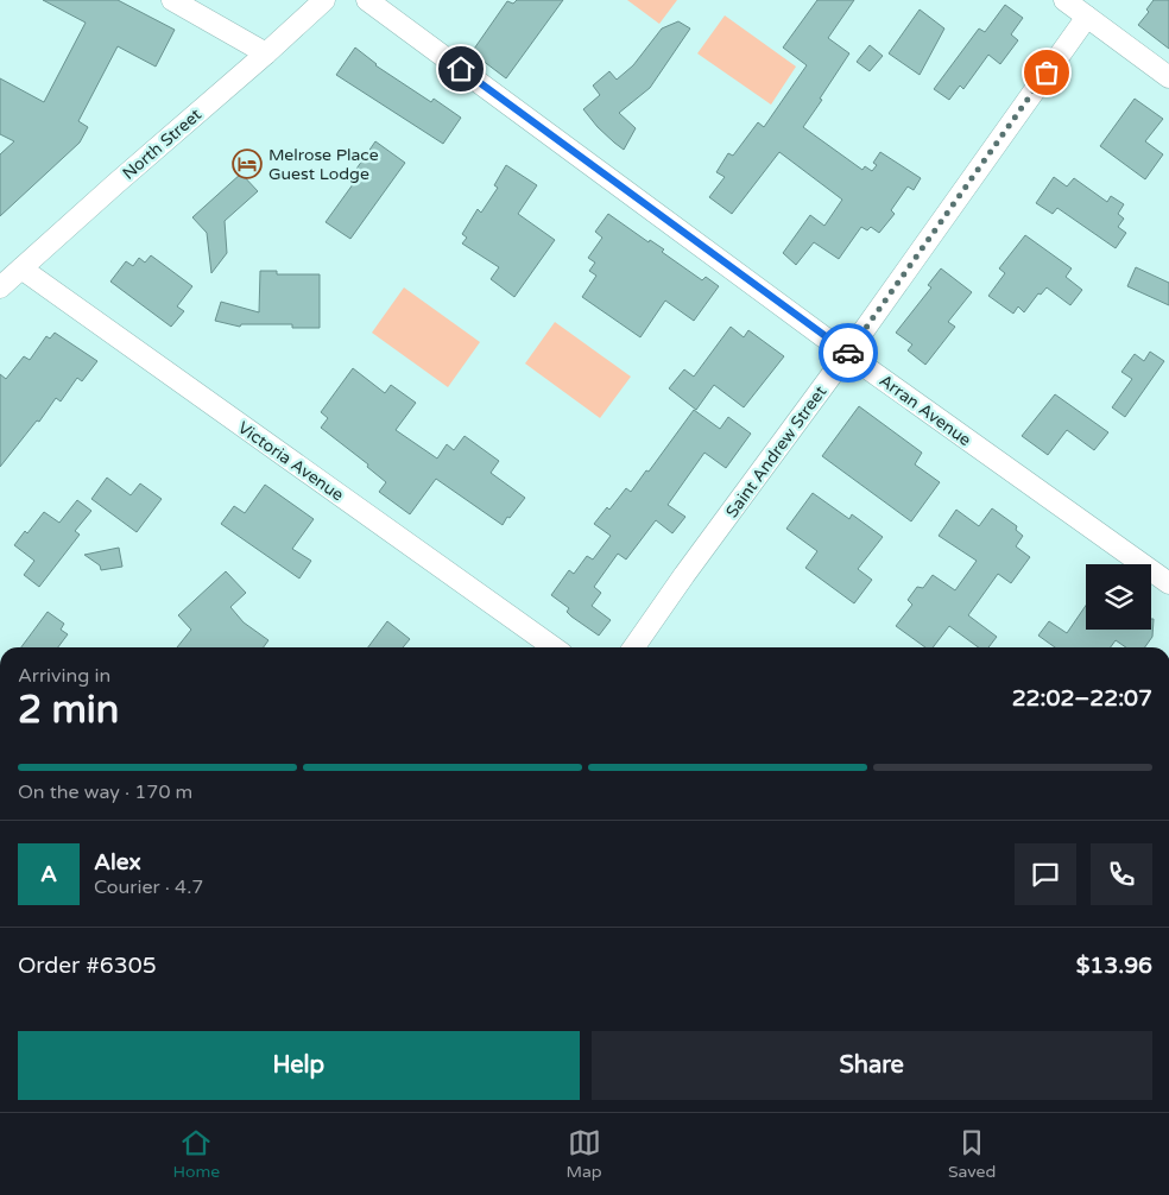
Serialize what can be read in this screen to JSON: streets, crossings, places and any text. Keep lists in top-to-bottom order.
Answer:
{
  "streets": {
    "street": [
      "North Street",
      "Arran Avenue",
      "Saint Andrew Street",
      "Victoria Avenue"
    ]
  },
  "crossings": [
    ["North Street", "Victoria Avenue"],
    ["Arran Avenue", "Saint Andrew Street"]
  ],
  "places": {
    "hotel": ["Melrose Place Guest Lodge"]
  },
  "page": {
    "heading": ["2 min", "Arriving in", "22:02–22:07"],
    "panel": [
      "Alex",
      "Courier · 4.7",
      "Order #6305",
      "$13.96"
    ],
    "bar": "On the way · 170 m",
    "round": "A",
    "buttons": ["Help", "Share"],
    "tabs": ["Home", "Map", "Saved"]
  }
}
